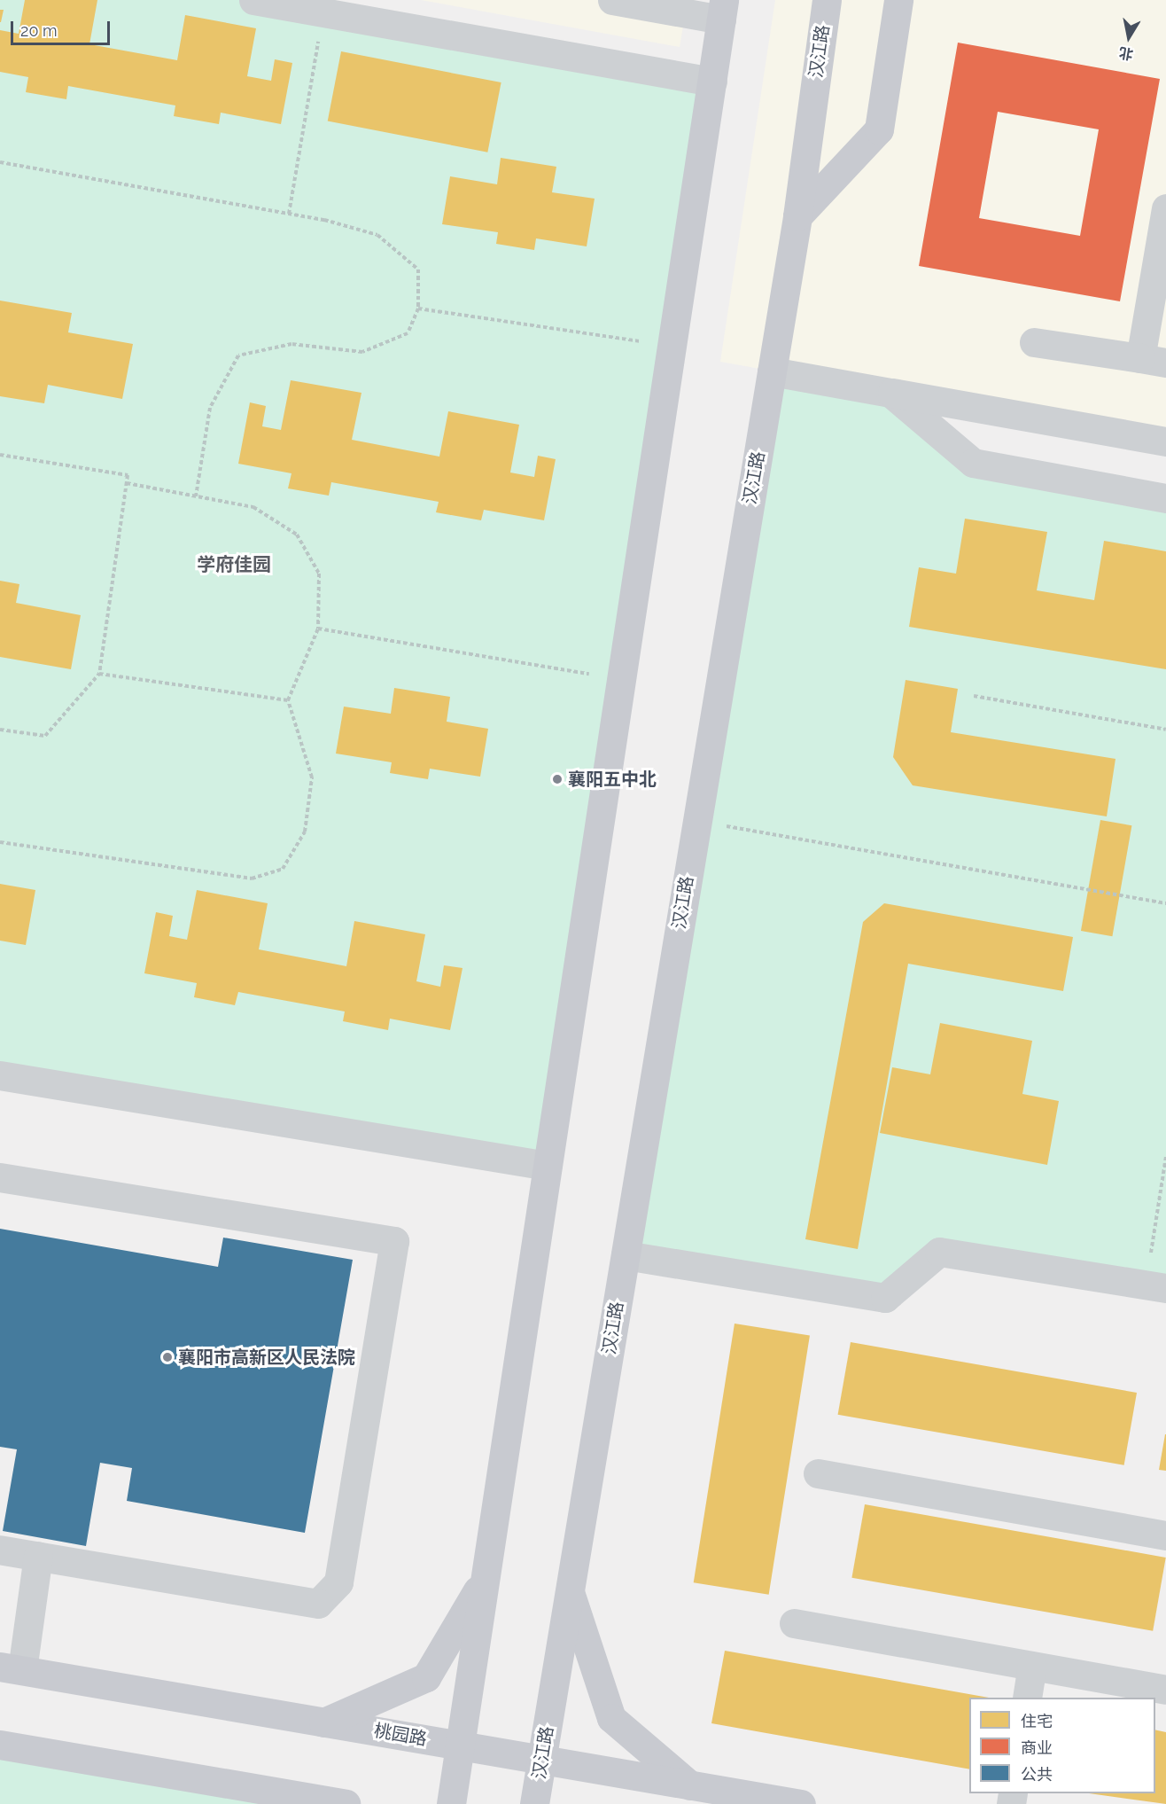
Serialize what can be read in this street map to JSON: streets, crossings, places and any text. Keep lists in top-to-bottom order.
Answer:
{
  "streets": {
    "main road": ["汉江路", "桃园路"]
  },
  "crossings": [
    ["汉江路", "桃园路"]
  ],
  "districts": ["学府佳园"],
  "places": ["襄阳五中北", "襄阳市高新区人民法院"],
  "legend": ["住宅", "商业", "公共"],
  "scale_bar": "20 m",
  "north": "bottom"
}
